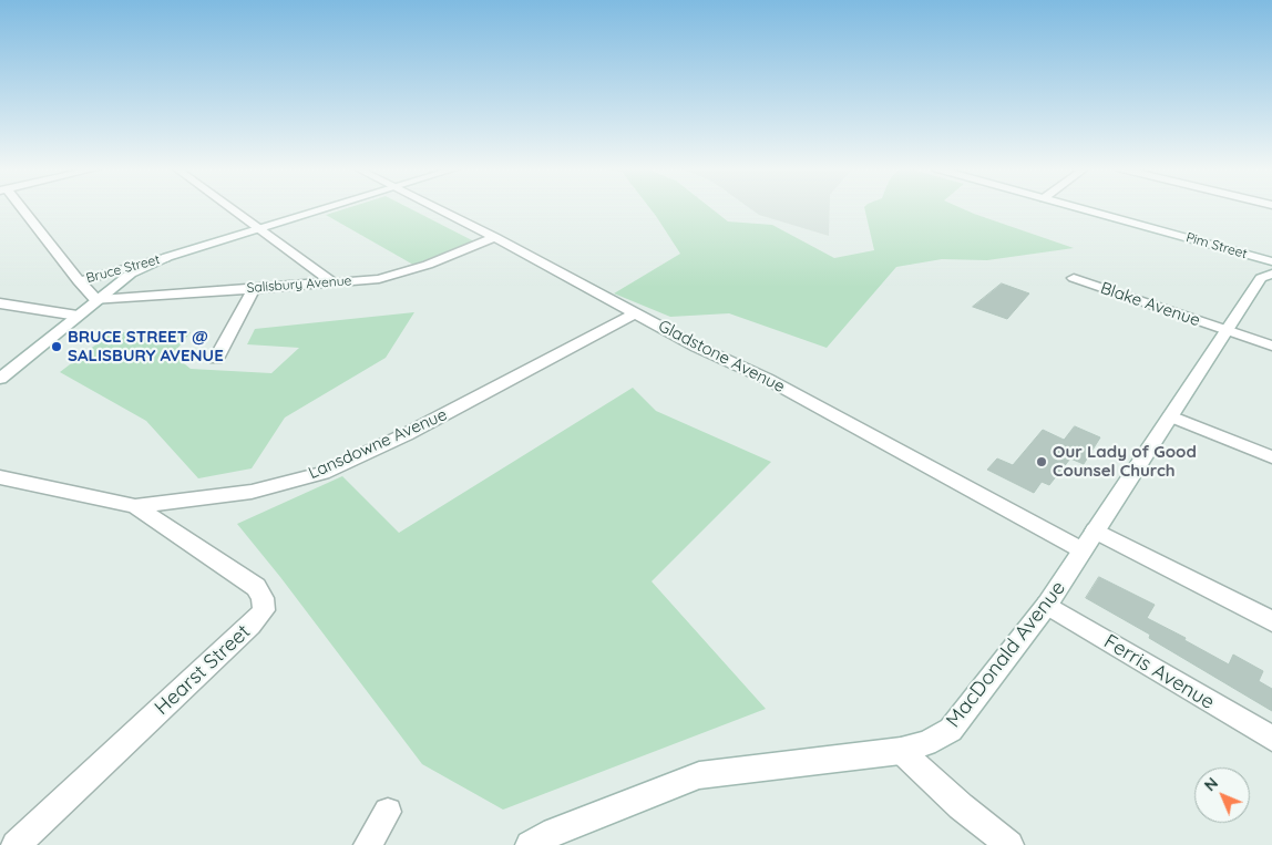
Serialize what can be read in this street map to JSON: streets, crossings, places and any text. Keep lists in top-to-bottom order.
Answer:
{
  "streets": {
    "street": [
      "Pim Street",
      "Bruce Street",
      "Salisbury Avenue",
      "Blake Avenue",
      "Gladstone Avenue",
      "Lansdowne Avenue",
      "MacDonald Avenue",
      "Hearst Street",
      "Ferris Avenue"
    ]
  },
  "crossings": [
    ["Bruce Street", "Salisbury Avenue"],
    ["Salisbury Avenue", "Gladstone Avenue"],
    ["Blake Avenue", "MacDonald Avenue"],
    ["Gladstone Avenue", "Lansdowne Avenue"],
    ["Gladstone Avenue", "MacDonald Avenue"],
    ["Lansdowne Avenue", "Hearst Street"],
    ["MacDonald Avenue", "Ferris Avenue"]
  ],
  "places": ["BRUCE STREET @ SALISBURY AVENUE", "Our Lady of Good Counsel Church"],
  "north": "top left"
}
